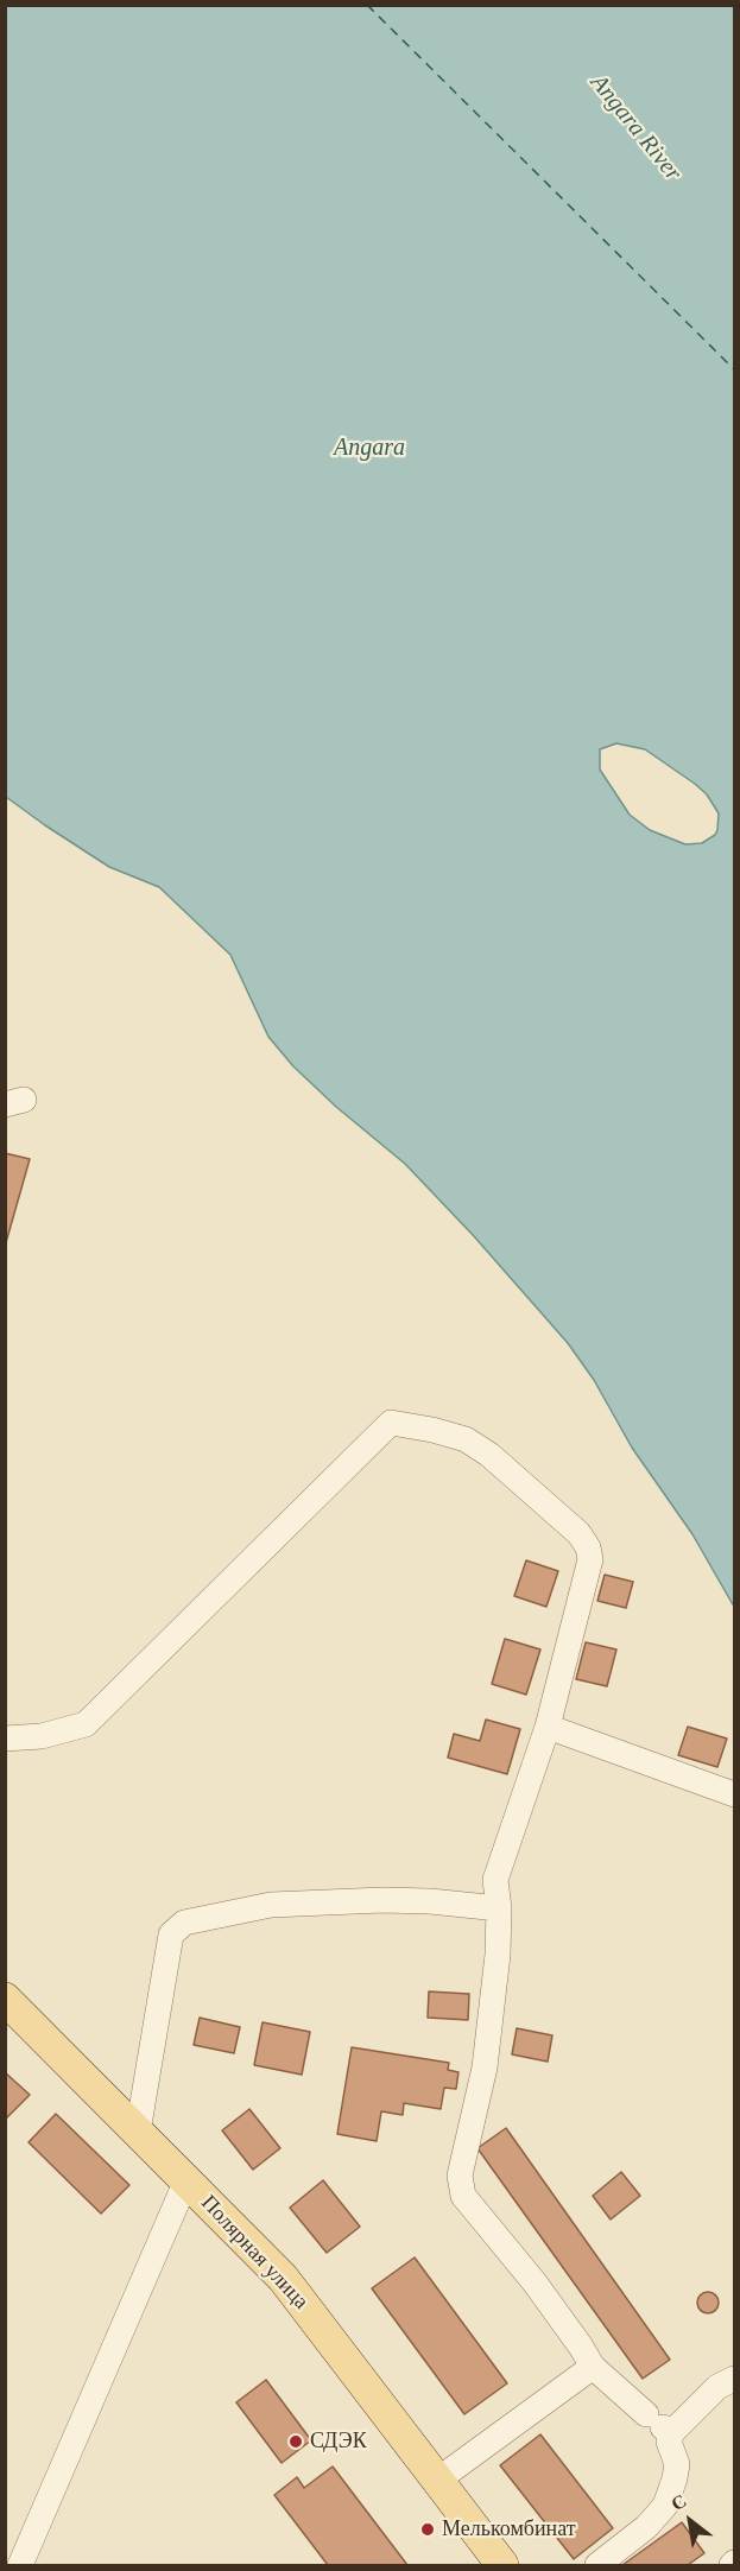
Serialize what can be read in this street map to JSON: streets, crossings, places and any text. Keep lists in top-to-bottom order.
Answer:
{
  "streets": {
    "main road": ["Полярная улица"]
  },
  "water": ["Angara River", "Angara"],
  "places": ["СДЭК", "Мелькомбинат"],
  "north": "top left"
}
